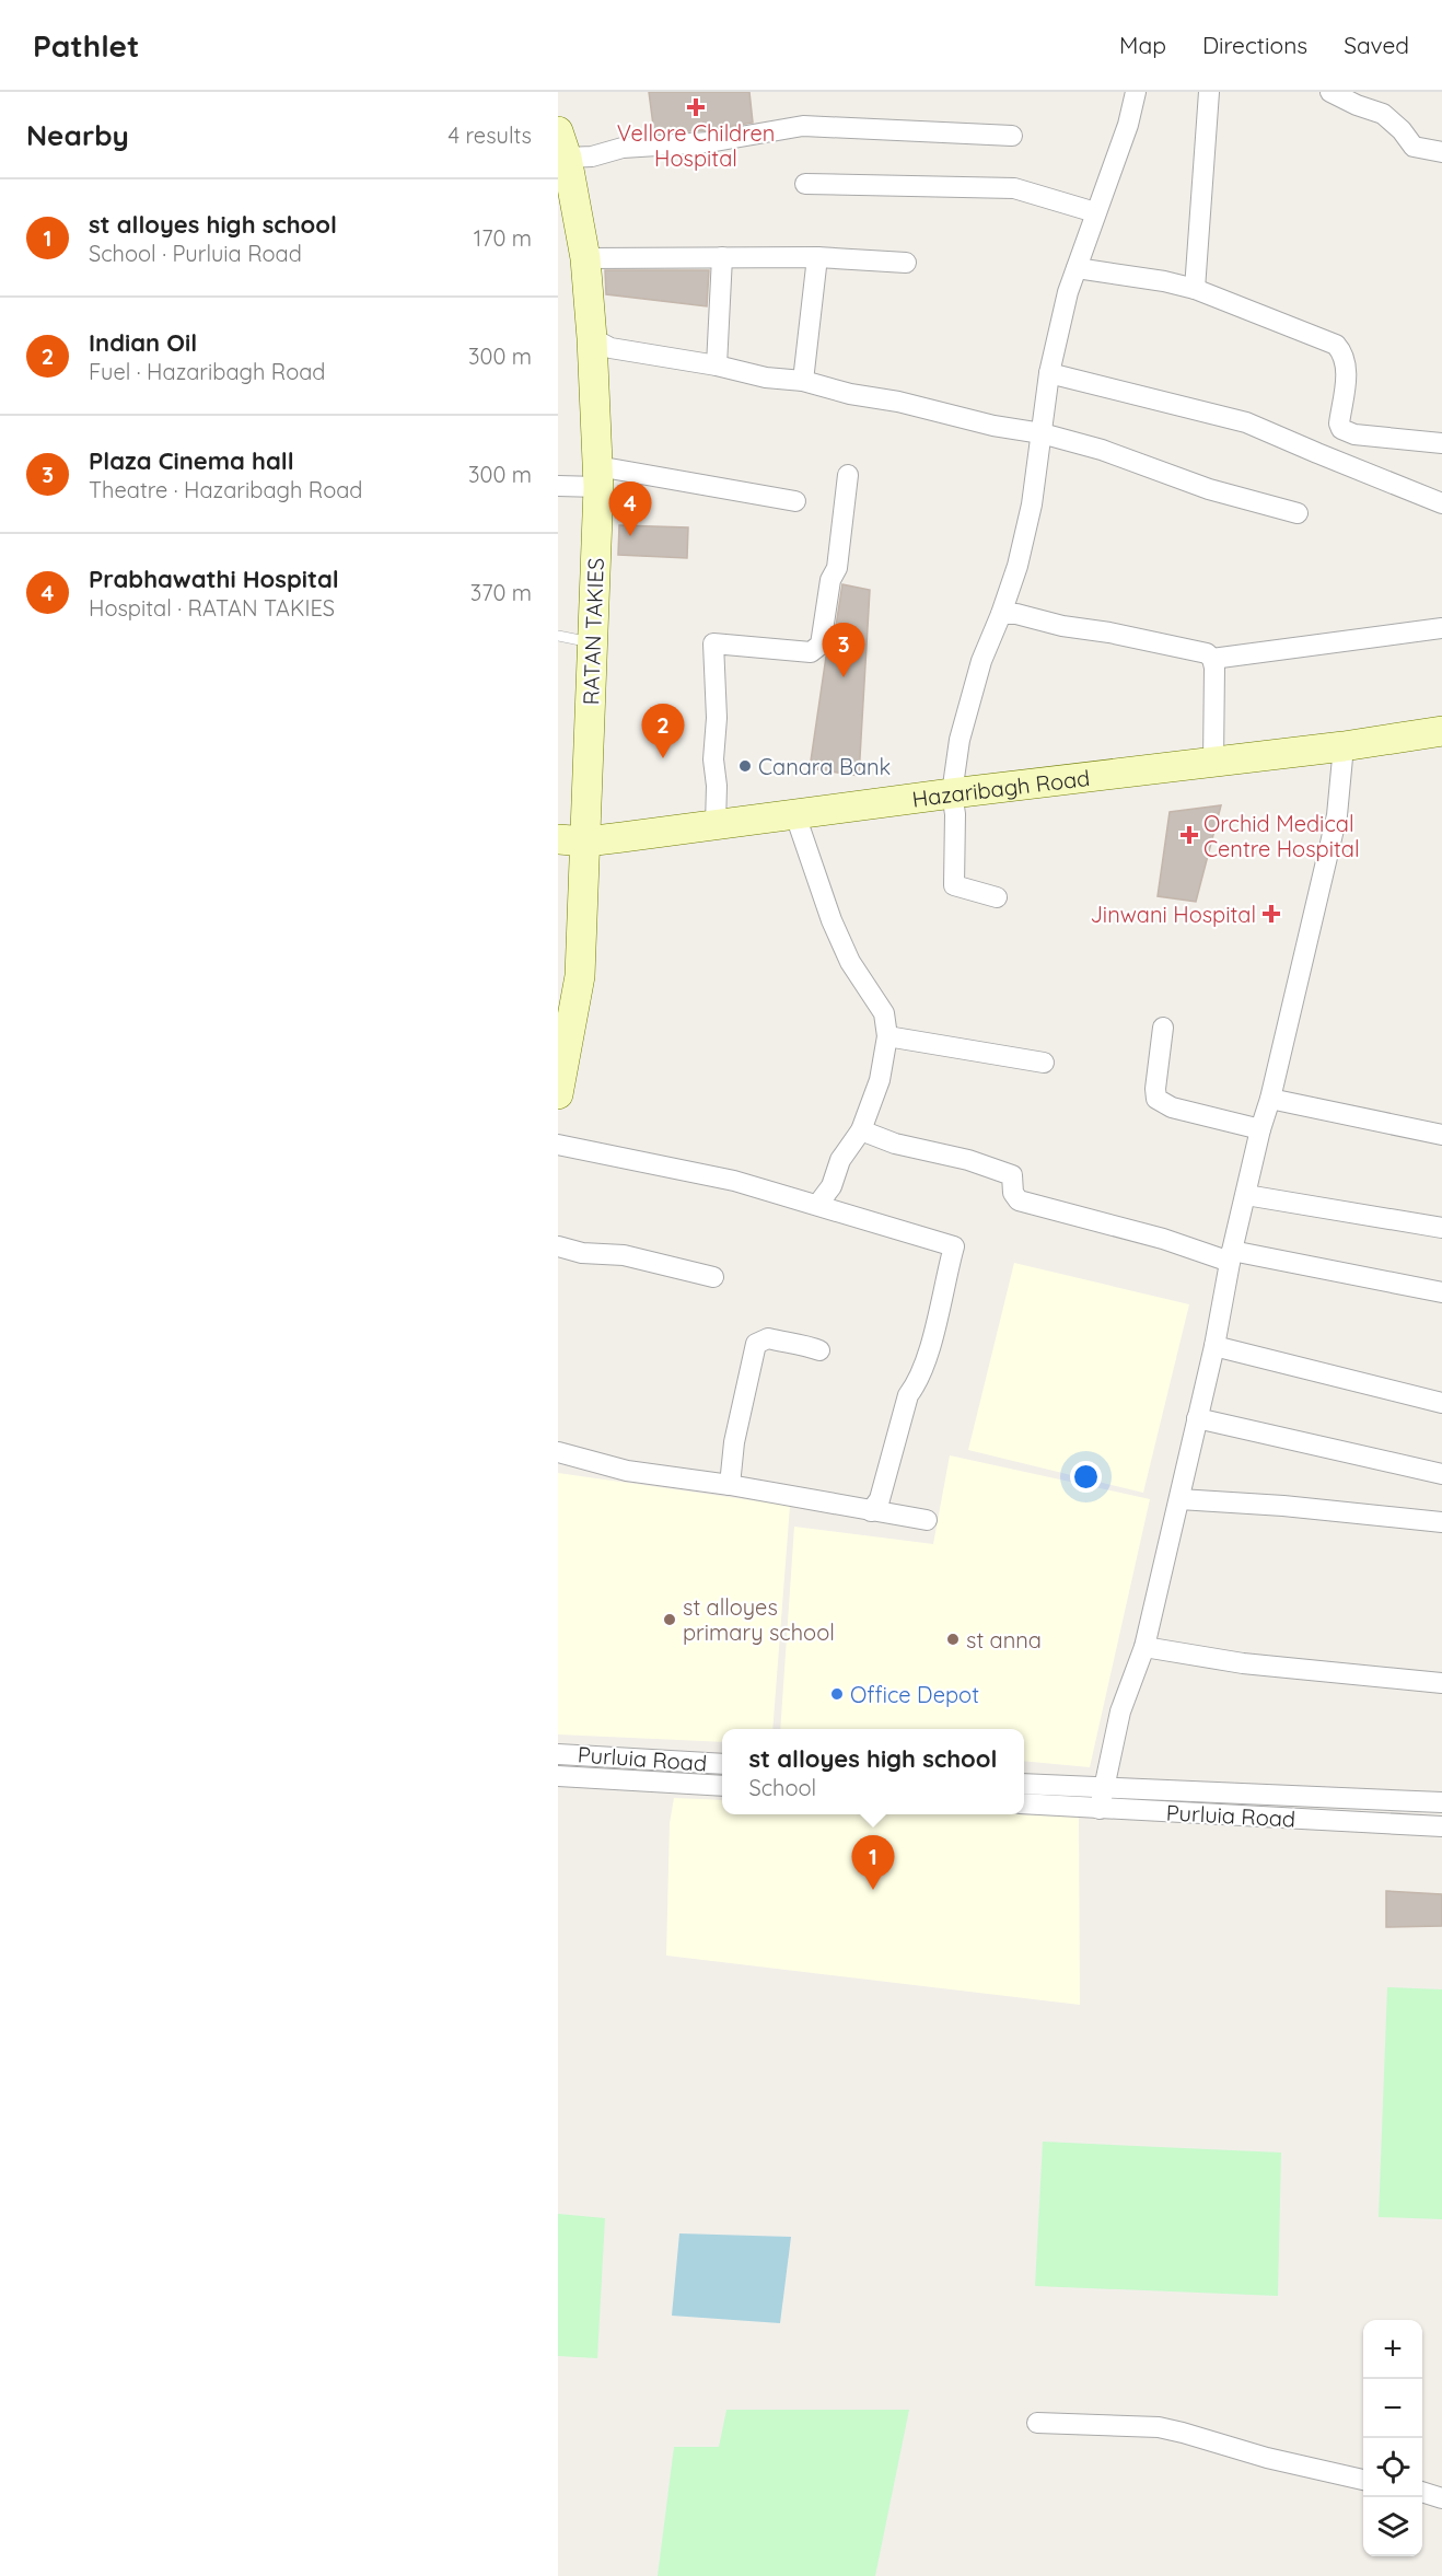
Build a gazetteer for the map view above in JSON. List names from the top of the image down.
{
  "streets": {
    "street": ["RATAN TAKIES", "Hazaribagh Road", "Purluia Road"]
  },
  "crossings": [
    ["RATAN TAKIES", "Hazaribagh Road"]
  ],
  "places": {
    "health": ["Vellore Children Hospital", "Orchid Medical Centre Hospital", "Jinwani Hospital"],
    "other": [
      "Canara Bank",
      "st alloyes primary school",
      "st anna",
      "Office Depot"
    ]
  },
  "page": {
    "header": "Pathlet",
    "nav": ["Map", "Directions", "Saved"],
    "heading": ["Nearby", "4 results"],
    "list": [
      {
        "mark": "1",
        "name": "st alloyes high school",
        "note": "School · Purluia Road",
        "value": "170 m"
      },
      {
        "mark": "2",
        "name": "Indian Oil",
        "note": "Fuel · Hazaribagh Road",
        "value": "300 m"
      },
      {
        "mark": "3",
        "name": "Plaza Cinema hall",
        "note": "Theatre · Hazaribagh Road",
        "value": "300 m"
      },
      {
        "mark": "4",
        "name": "Prabhawathi Hospital",
        "note": "Hospital · RATAN TAKIES",
        "value": "370 m"
      }
    ],
    "pins": [
      "4",
      "3",
      "2",
      "1"
    ],
    "popup": ["st alloyes high school", "School"],
    "map_buttons": ["+", "−"]
  }
}
